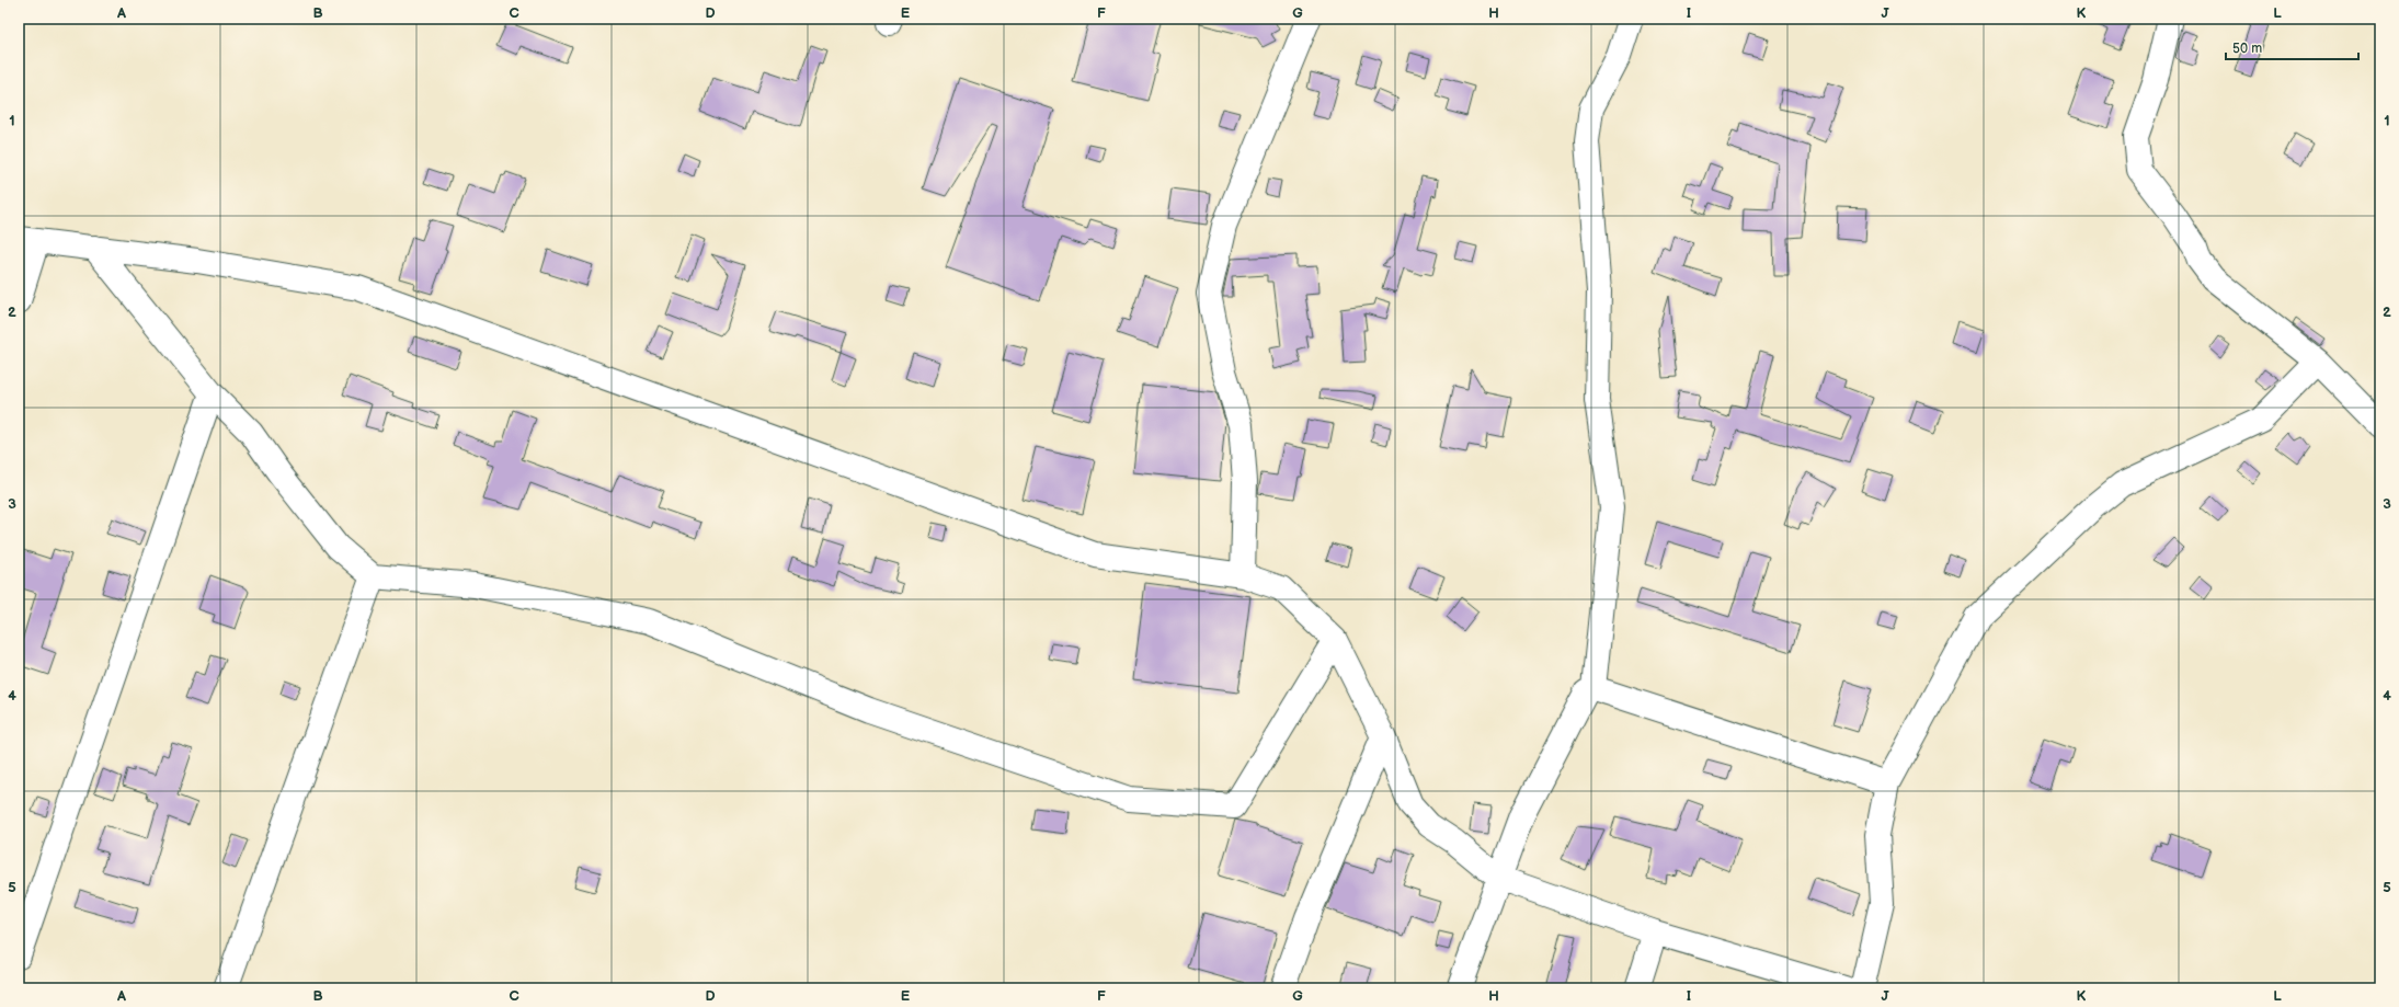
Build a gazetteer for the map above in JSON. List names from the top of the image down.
{
  "scale_bar": "50 m",
  "grid": {
    "columns": [
      "A",
      "B",
      "C",
      "D",
      "E",
      "F",
      "G",
      "H",
      "I",
      "J",
      "K",
      "L"
    ],
    "rows": [
      "1",
      "2",
      "3",
      "4",
      "5"
    ]
  }
}
